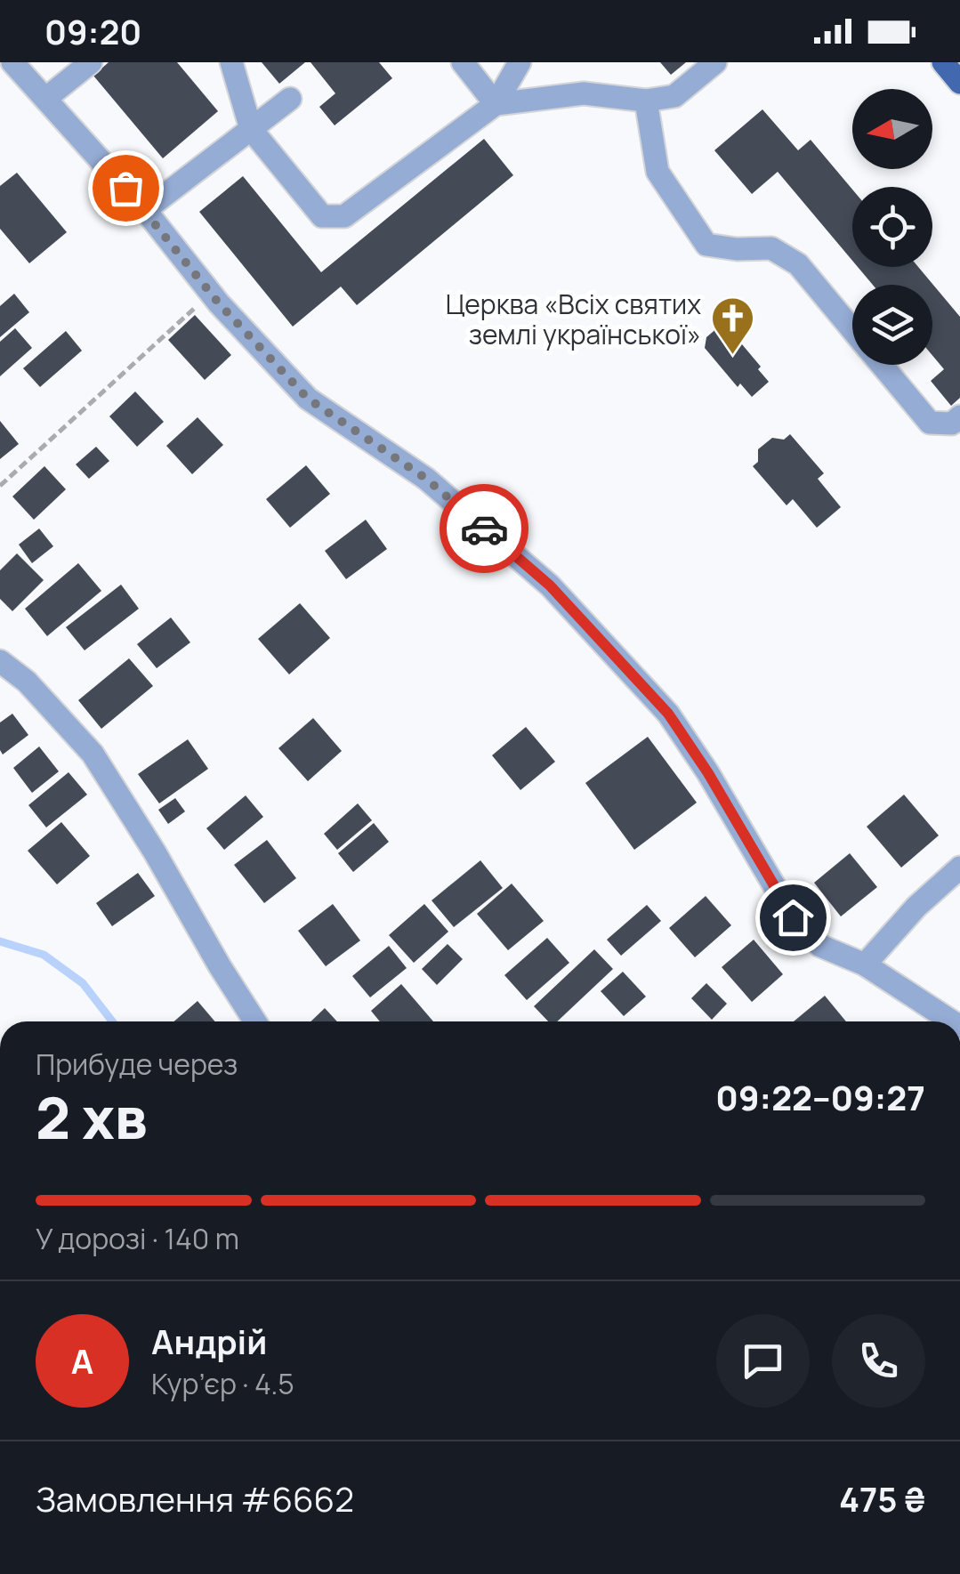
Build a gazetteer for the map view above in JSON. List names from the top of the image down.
{
  "places": {
    "church": ["Церква «Всіх святих землі української»"]
  },
  "north": "left",
  "page": {
    "status": "09:20",
    "heading": ["2 хв", "Прибуде через", "09:22–09:27"],
    "panel": [
      "Андрій",
      "Кур’єр · 4.5",
      "Замовлення #6662",
      "475 ₴"
    ],
    "bar": "У дорозі · 140 m",
    "round": "А"
  }
}
